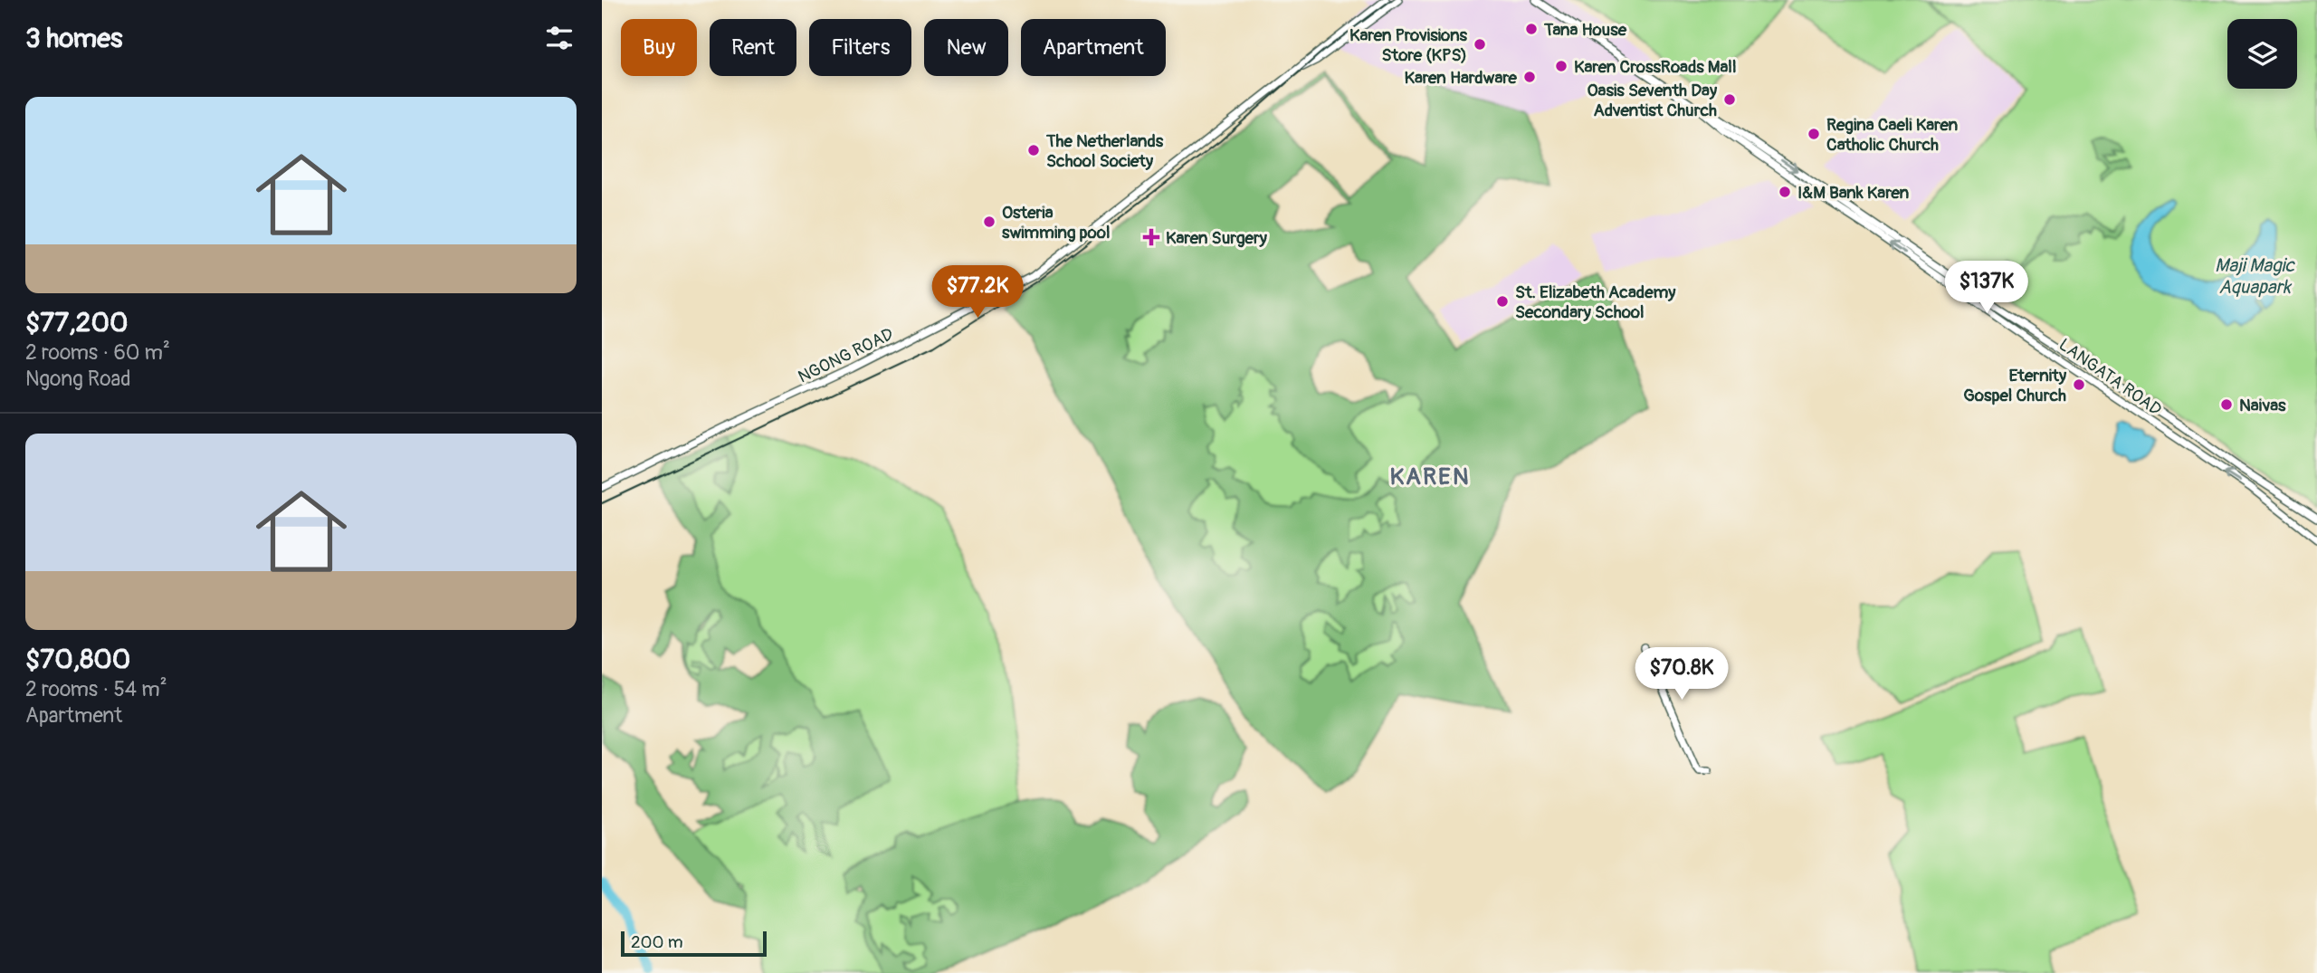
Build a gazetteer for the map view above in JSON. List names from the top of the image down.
{
  "streets": {
    "main road": ["NGONG ROAD", "LANGATA ROAD"]
  },
  "districts": ["KAREN"],
  "water": ["Maji Magic Aquapark"],
  "places": {
    "other": [
      "Tana House",
      "Karen Provisions Store (KPS)",
      "Karen CrossRoads Mall",
      "Karen Hardware",
      "Oasis Seventh Day Adventist Church",
      "Regina Caeli Karen Catholic Church",
      "The Netherlands School Society",
      "I&M Bank Karen",
      "Osteria swimming pool",
      "St. Elizabeth Academy Secondary School",
      "Eternity Gospel Church",
      "Naivas"
    ],
    "health": ["Karen Surgery"]
  },
  "scale_bar": "200 m",
  "page": {
    "heading": "3 homes",
    "chip": [
      "Buy",
      "Rent",
      "Filters",
      "New",
      "Apartment"
    ],
    "list": [
      {
        "name": "$77,200",
        "note": "2 rooms · 60 m² · Ngong Road"
      },
      {
        "name": "$70,800",
        "note": "2 rooms · 54 m² · Apartment"
      }
    ],
    "price": ["$137K", "$77.2K", "$70.8K"],
    "scale": "200 m"
  }
}
